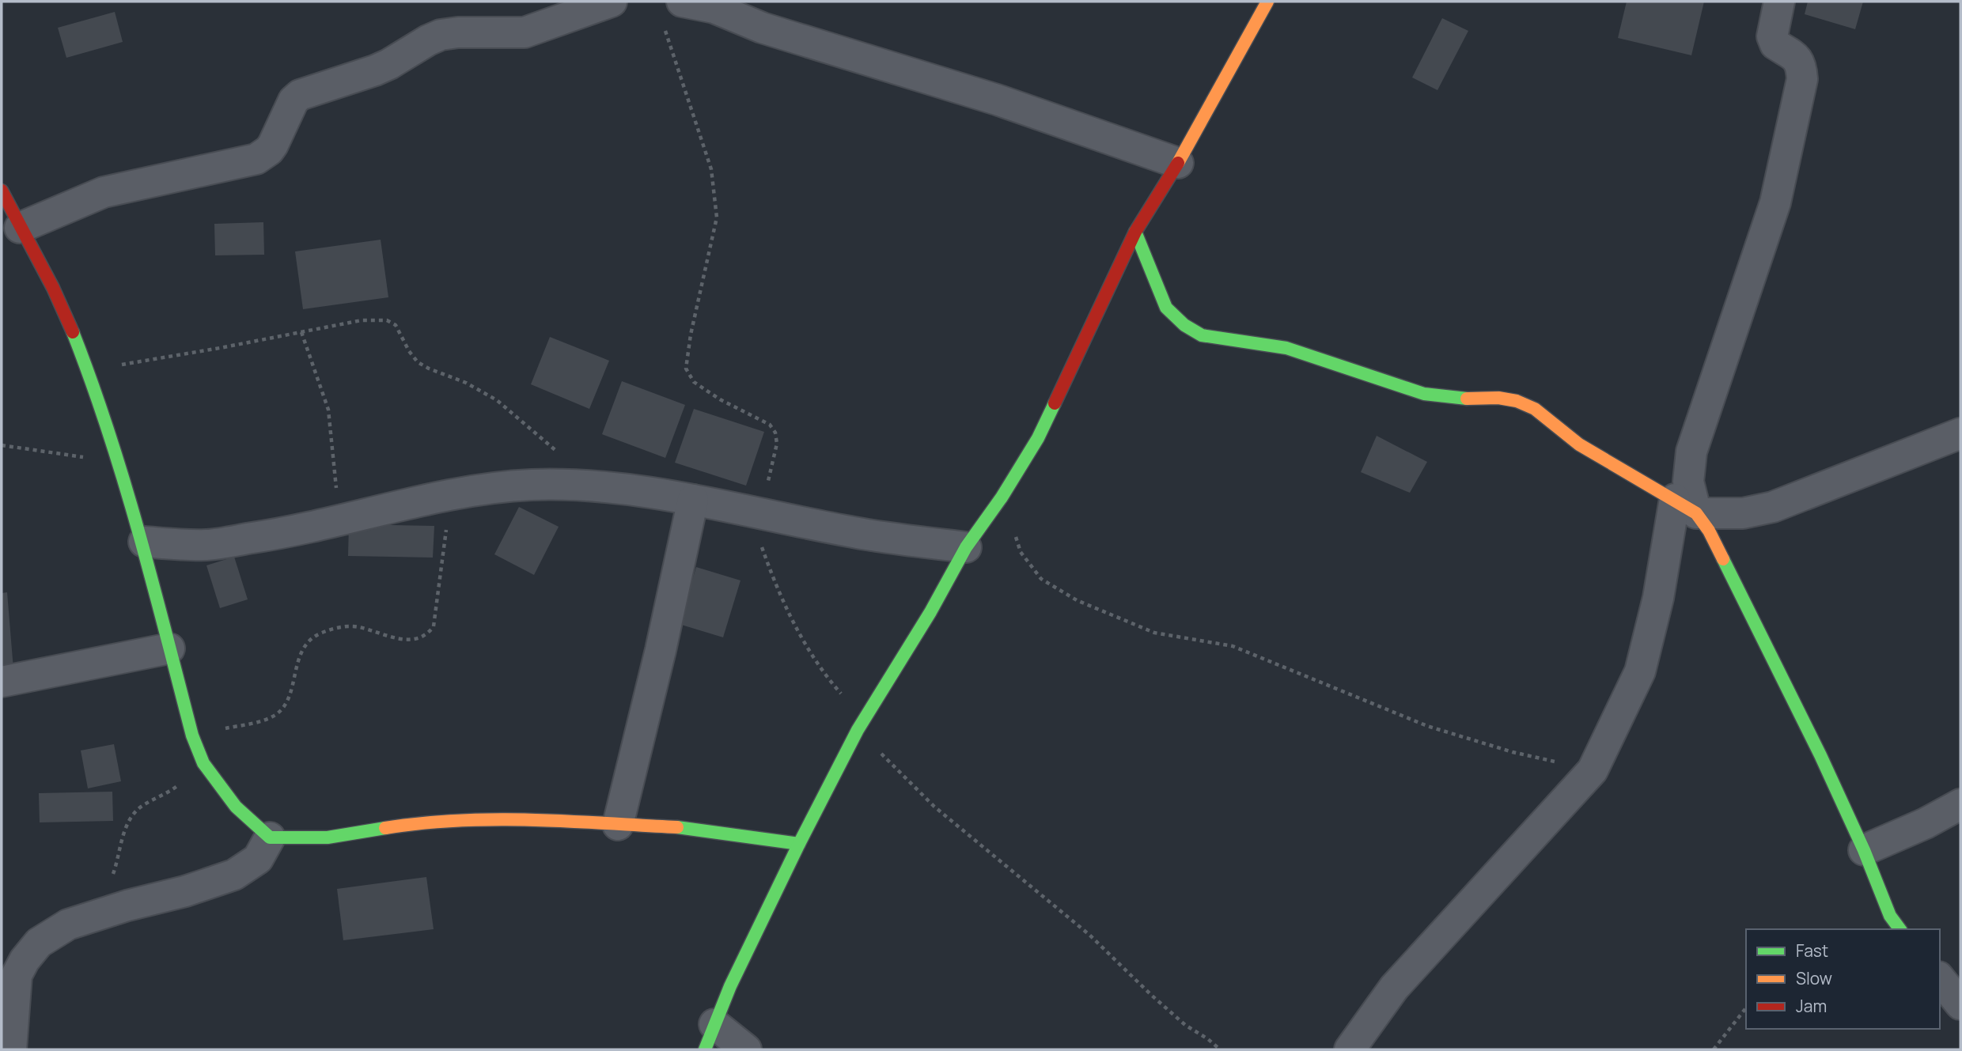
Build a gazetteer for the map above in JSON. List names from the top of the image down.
{
  "legend": ["Fast", "Slow", "Jam"]
}
